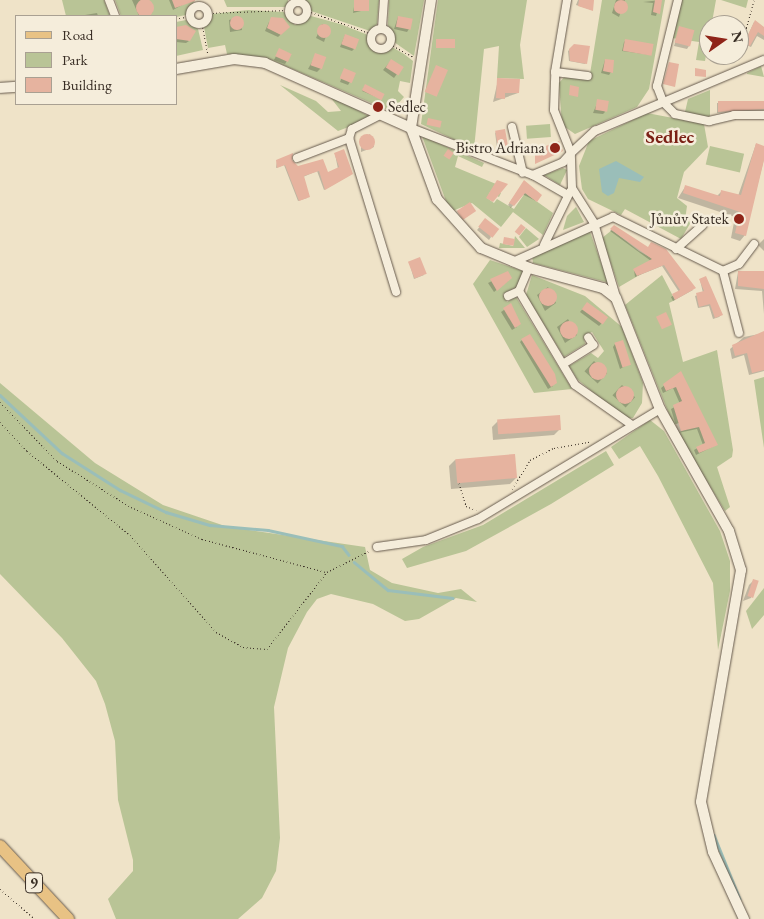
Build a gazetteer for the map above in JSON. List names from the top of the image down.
{
  "streets": {
    "main road": ["9"]
  },
  "districts": ["Sedlec"],
  "places": ["Sedlec", "Bistro Adriana", "Jůnův Statek"],
  "legend": ["Road", "Park", "Building"],
  "north": "right"
}
